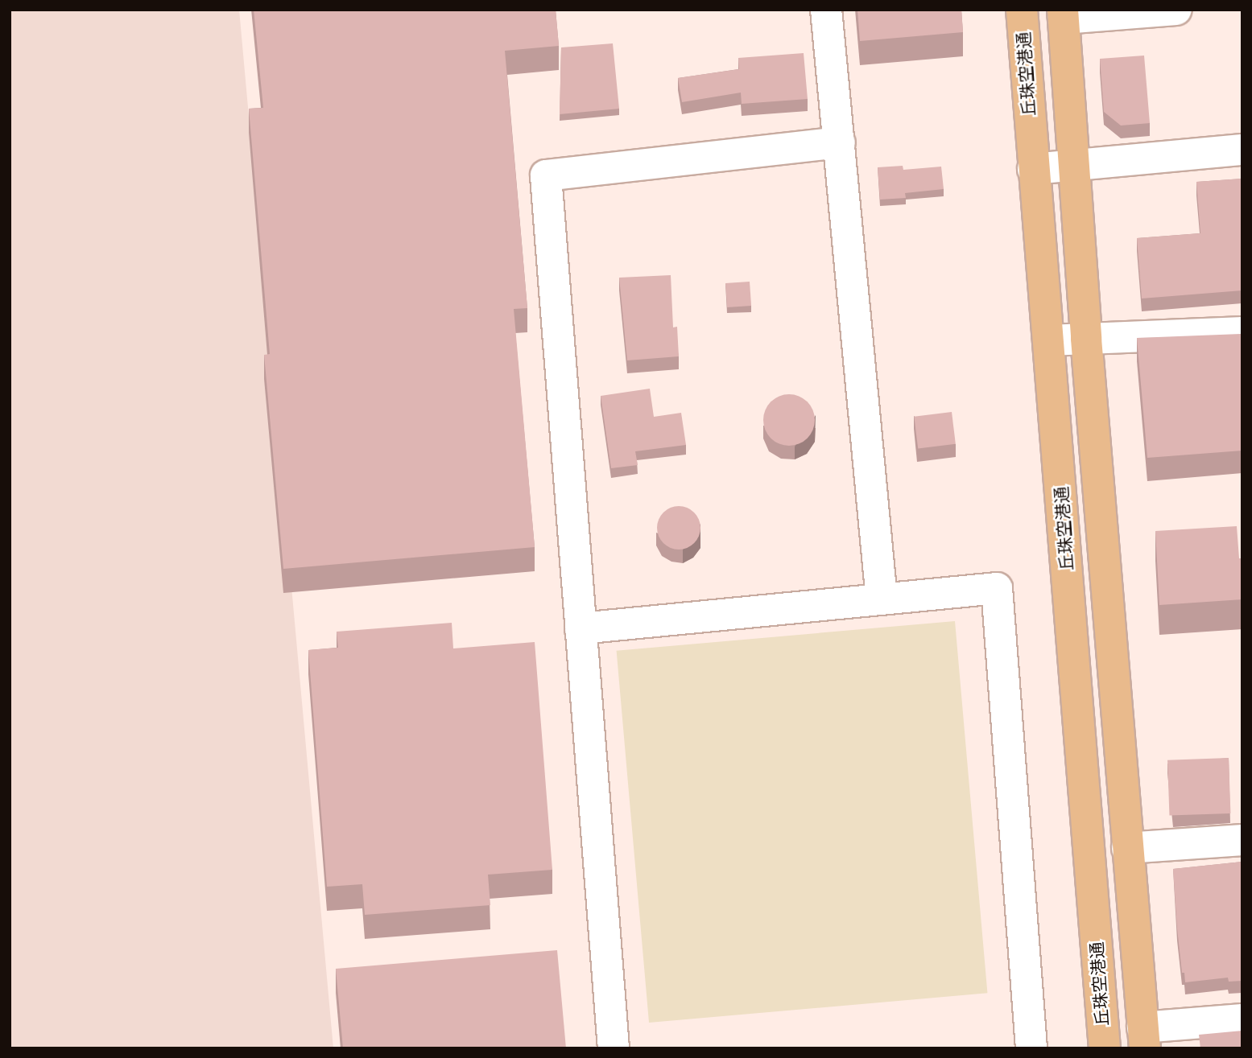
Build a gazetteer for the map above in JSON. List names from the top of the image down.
{
  "streets": {
    "main road": ["丘珠空港通"]
  }
}
